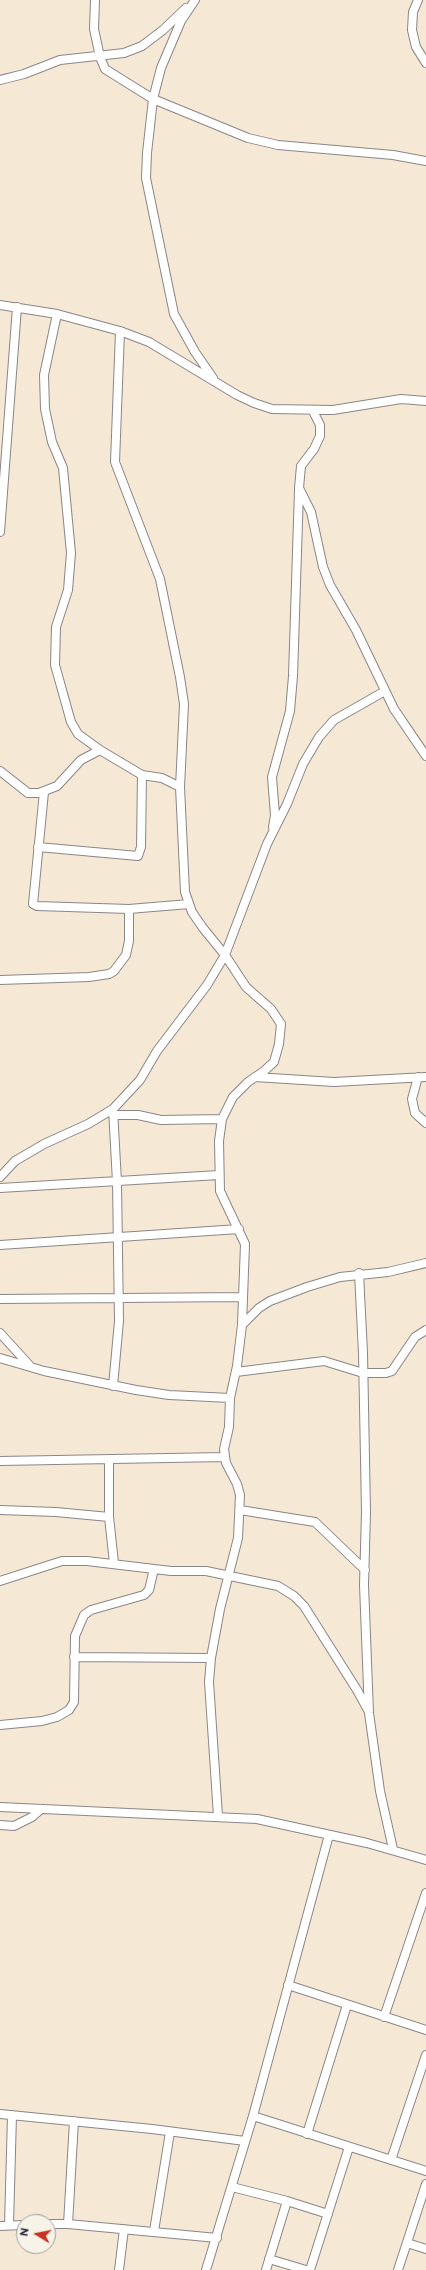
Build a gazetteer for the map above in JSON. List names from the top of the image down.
{
  "north": "left"
}
